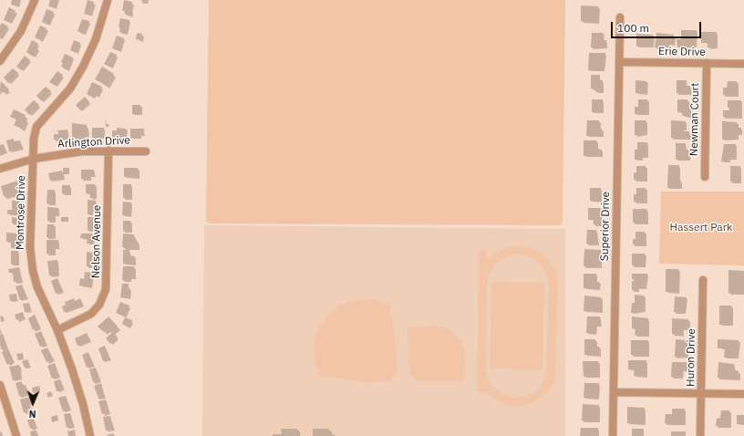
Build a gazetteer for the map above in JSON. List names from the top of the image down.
{
  "streets": {
    "street": [
      "Erie Drive",
      "Newman Court",
      "Arlington Drive",
      "Montrose Drive",
      "Superior Drive",
      "Nelson Avenue",
      "Huron Drive"
    ]
  },
  "crossings": [
    ["Erie Drive", "Newman Court"],
    ["Erie Drive", "Superior Drive"],
    ["Arlington Drive", "Montrose Drive"],
    ["Arlington Drive", "Nelson Avenue"],
    ["Montrose Drive", "Nelson Avenue"]
  ],
  "parks": ["Hassert Park"],
  "scale_bar": "100 m",
  "north": "bottom"
}
